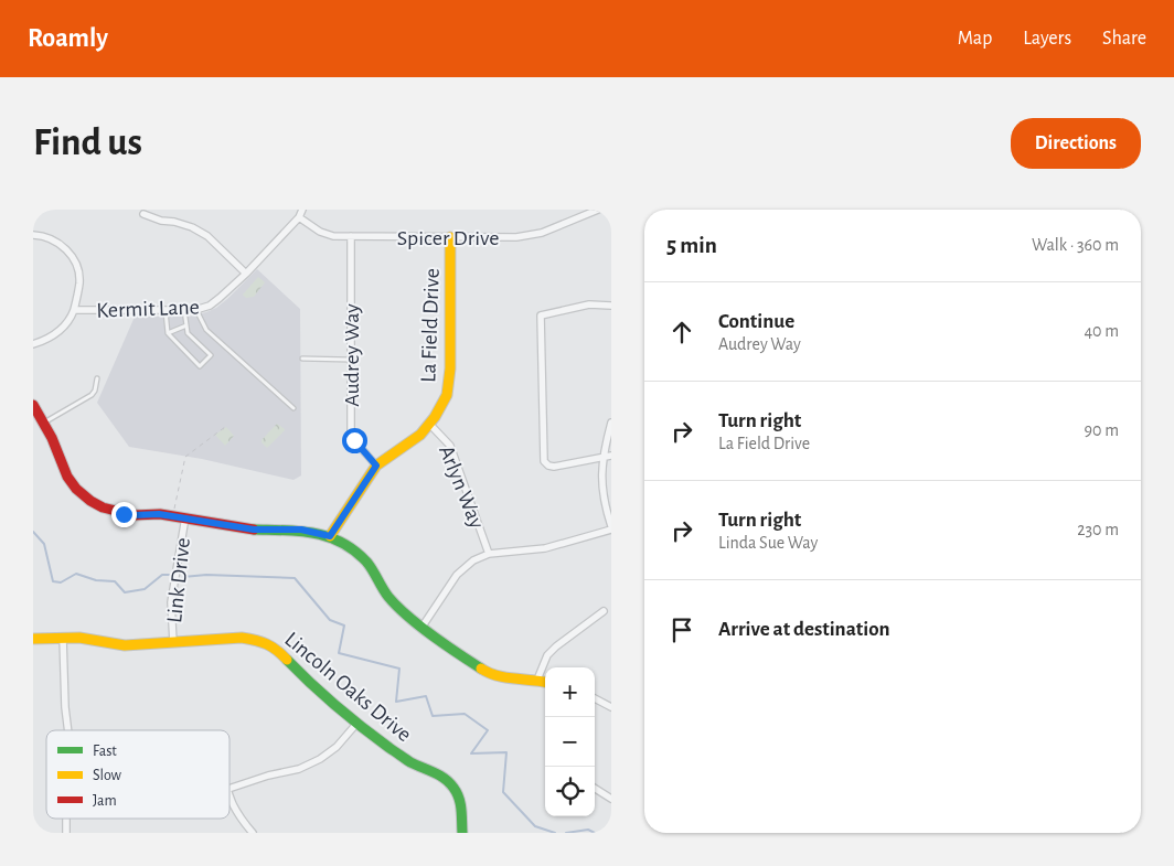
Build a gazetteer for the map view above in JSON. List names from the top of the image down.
{
  "streets": {
    "street": [
      "Spicer Drive",
      "Kermit Lane",
      "La Field Drive",
      "Audrey Way",
      "Arlyn Way",
      "Link Drive",
      "Lincoln Oaks Drive"
    ]
  },
  "crossings": [
    ["Spicer Drive", "Kermit Lane"],
    ["Spicer Drive", "La Field Drive"],
    ["Spicer Drive", "Audrey Way"],
    ["La Field Drive", "Audrey Way"],
    ["La Field Drive", "Arlyn Way"],
    ["Link Drive", "Lincoln Oaks Drive"]
  ],
  "legend": ["Fast", "Slow", "Jam"],
  "page": {
    "header": "Roamly",
    "nav": ["Map", "Layers", "Share"],
    "buttons": "Directions",
    "title": "Find us",
    "heading": ["5 min", "Walk · 360 m"],
    "list": [
      ["Continue", "Audrey Way", "40 m"],
      ["Turn right", "La Field Drive", "90 m"],
      ["Turn right", "Linda Sue Way", "230 m"],
      "Arrive at destination"
    ],
    "map_buttons": ["+", "−"]
  }
}
